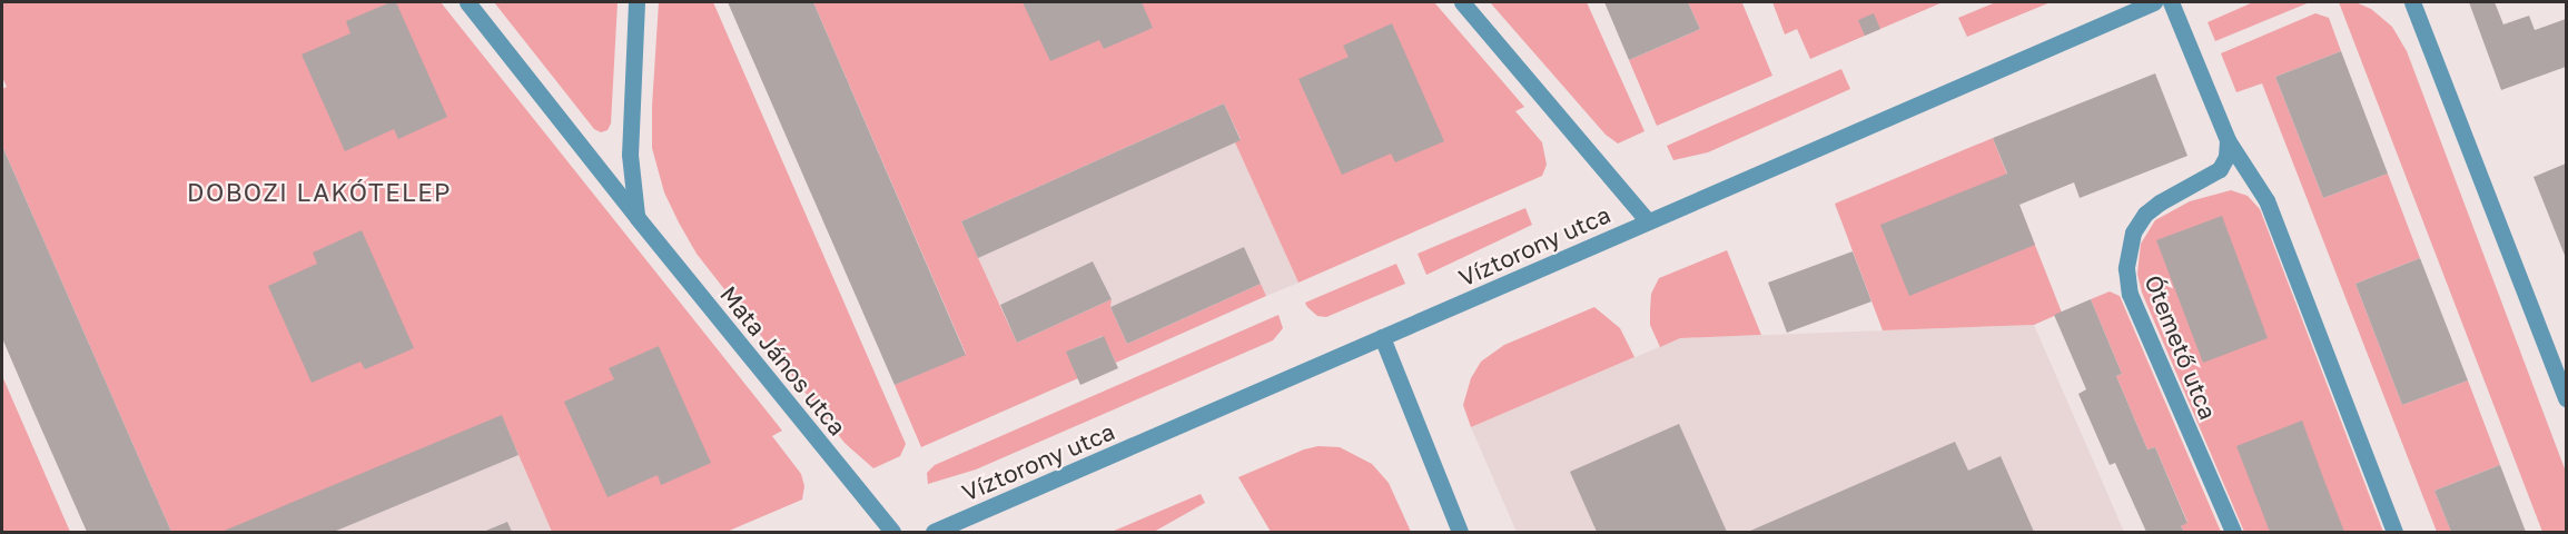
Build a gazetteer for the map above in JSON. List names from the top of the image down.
{
  "streets": {
    "street": ["Víztorony utca", "Ótemető utca", "Mata János utca"]
  },
  "districts": ["DOBOZI LAKÓTELEP"]
}
